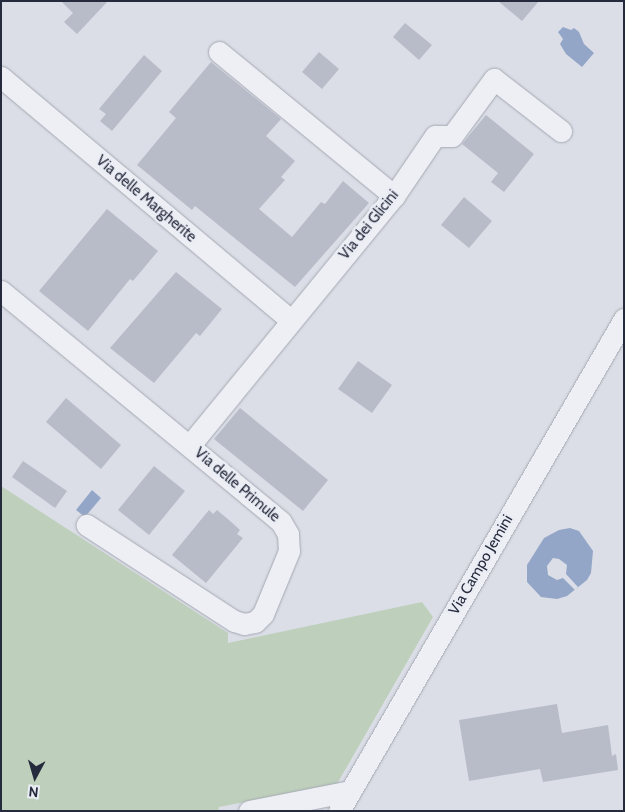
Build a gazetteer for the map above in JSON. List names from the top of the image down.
{
  "streets": {
    "street": [
      "Via delle Margherite",
      "Via dei Glicini",
      "Via delle Primule",
      "Via Campo Jemini"
    ]
  },
  "crossings": [
    ["Via delle Margherite", "Via dei Glicini"],
    ["Via dei Glicini", "Via delle Primule"]
  ],
  "north": "bottom"
}
